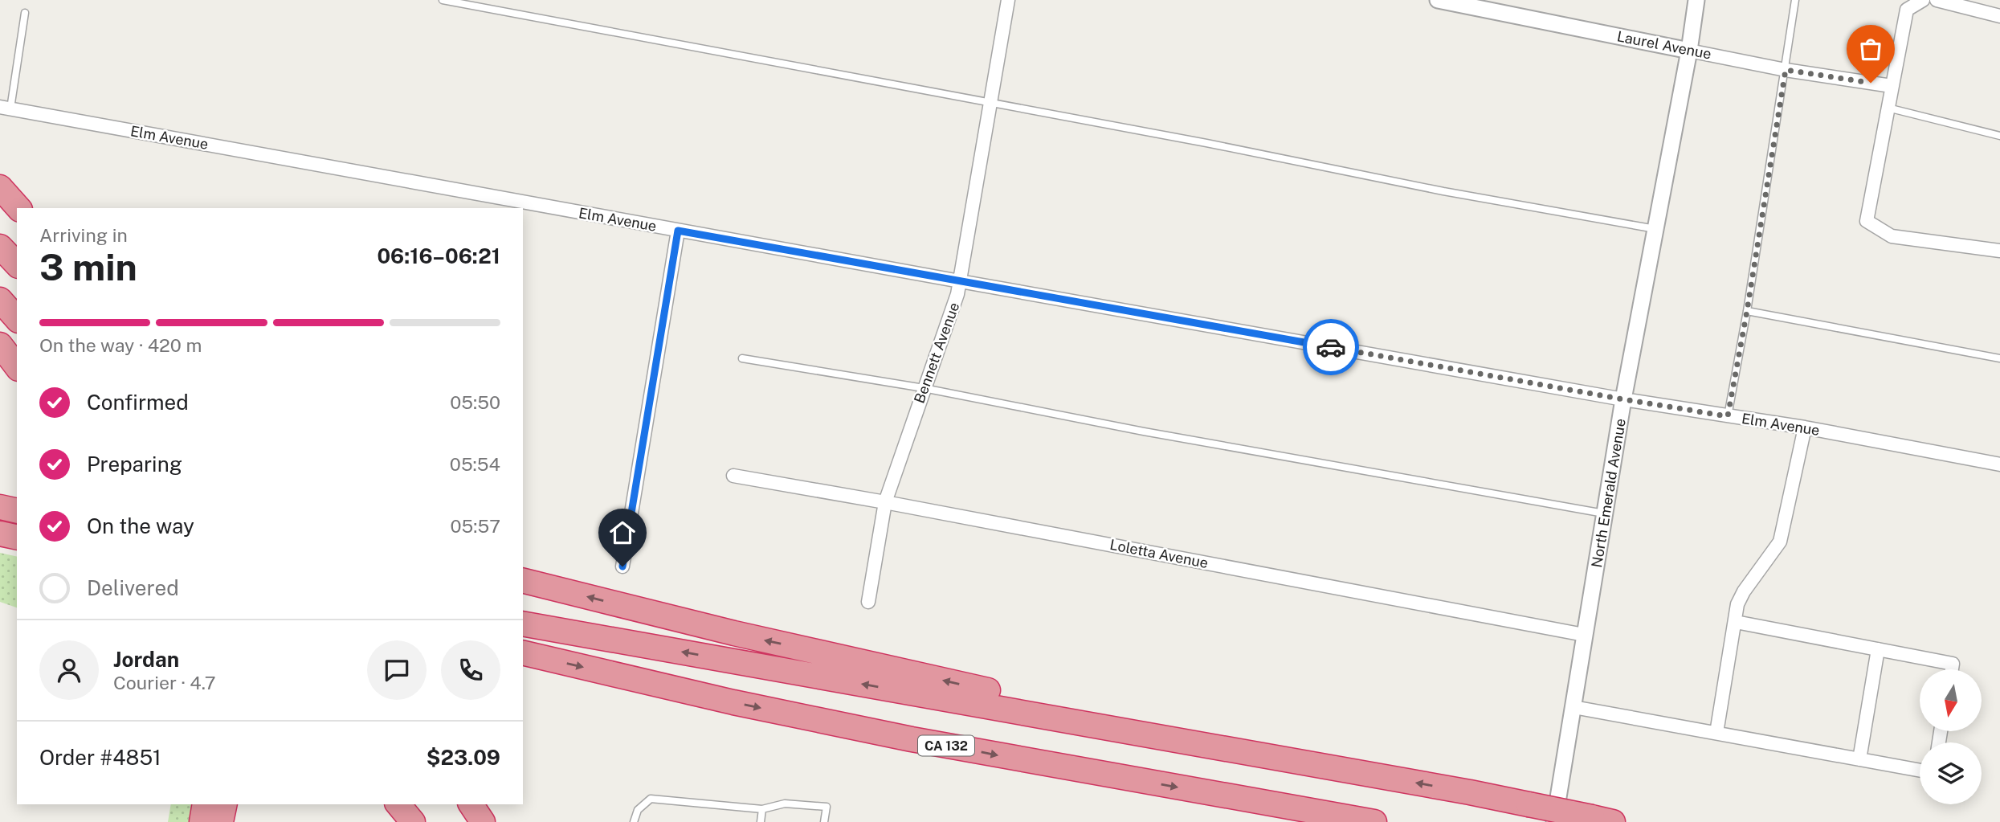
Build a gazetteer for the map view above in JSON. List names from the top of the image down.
{
  "streets": {
    "highway": ["CA 132"],
    "street": [
      "Laurel Avenue",
      "Elm Avenue",
      "Bennett Avenue",
      "North Emerald Avenue",
      "Loletta Avenue"
    ]
  },
  "crossings": [
    ["Laurel Avenue", "North Emerald Avenue"],
    ["Elm Avenue", "Bennett Avenue"],
    ["Elm Avenue", "North Emerald Avenue"],
    ["Bennett Avenue", "Loletta Avenue"],
    ["North Emerald Avenue", "Loletta Avenue"]
  ],
  "north": "bottom",
  "page": {
    "heading": ["3 min", "Arriving in", "06:16–06:21"],
    "panel": [
      "Jordan",
      "Courier · 4.7",
      "Order #4851",
      "$23.09"
    ],
    "bar": "On the way · 420 m",
    "list": [
      ["Confirmed", "05:50"],
      ["Preparing", "05:54"],
      ["On the way", "05:57"],
      "Delivered"
    ]
  }
}
